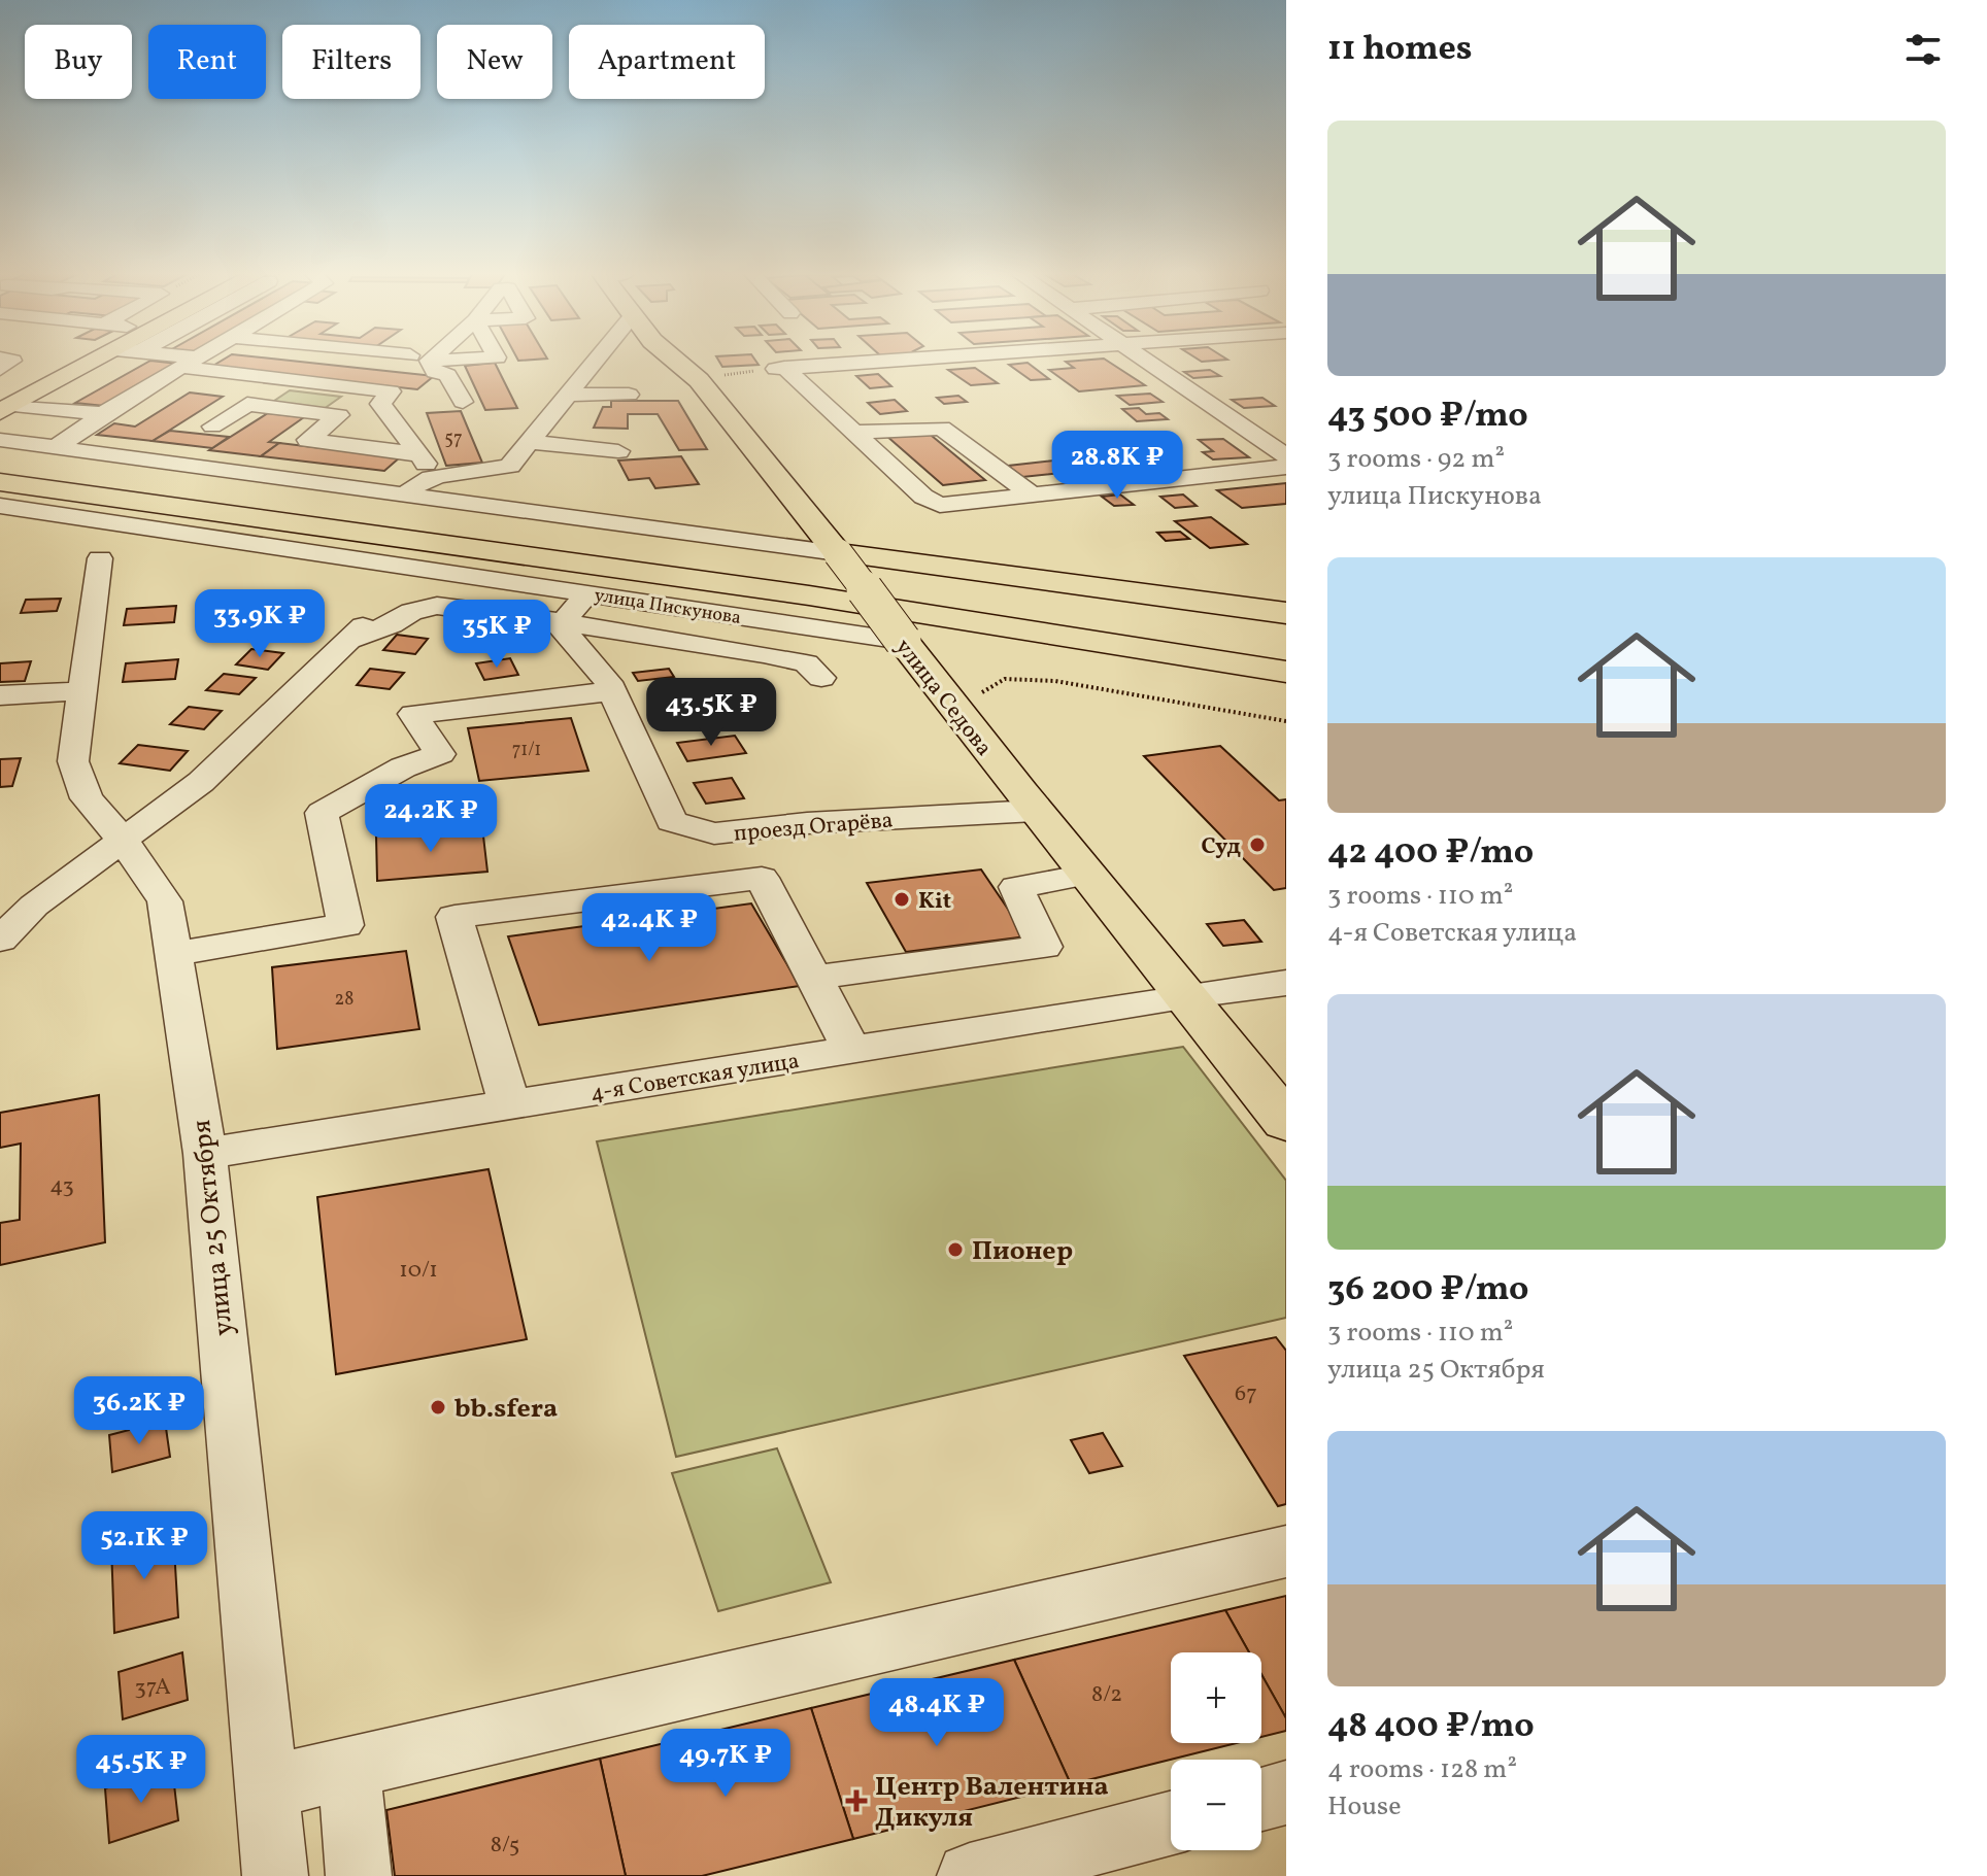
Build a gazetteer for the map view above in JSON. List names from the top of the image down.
{
  "streets": {
    "main road": ["улица Пискунова", "улица Седова"],
    "street": ["проезд Огарёва", "4-я Советская улица", "улица 25 Октября"]
  },
  "crossings": [
    ["улица Пискунова", "улица Седова"],
    ["улица Седова", "проезд Огарёва"],
    ["улица Седова", "4-я Советская улица"],
    ["4-я Советская улица", "улица 25 Октября"]
  ],
  "places": {
    "other": [
      "Суд",
      "Kit",
      "Пионер",
      "bb.sfera"
    ],
    "health": ["Центр Валентина Дикуля"]
  },
  "house_numbers": [
    "57",
    "71/1",
    "28",
    "43",
    "10/1",
    "67",
    "37А",
    "8/2",
    "8/5"
  ],
  "page": {
    "heading": "11 homes",
    "chip": [
      "Buy",
      "Rent",
      "Filters",
      "New",
      "Apartment"
    ],
    "list": [
      {
        "name": "43 500 ₽/mo",
        "note": "3 rooms · 92 m² · улица Пискунова"
      },
      {
        "name": "42 400 ₽/mo",
        "note": "3 rooms · 110 m² · 4-я Советская улица"
      },
      {
        "name": "36 200 ₽/mo",
        "note": "3 rooms · 110 m² · улица 25 Октября"
      },
      {
        "name": "48 400 ₽/mo",
        "note": "4 rooms · 128 m² · House"
      }
    ],
    "price": [
      "28.8K ₽",
      "33.9K ₽",
      "35K ₽",
      "43.5K ₽",
      "24.2K ₽",
      "42.4K ₽",
      "36.2K ₽",
      "52.1K ₽",
      "48.4K ₽",
      "49.7K ₽",
      "45.5K ₽"
    ],
    "map_buttons": ["+", "−"]
  }
}
